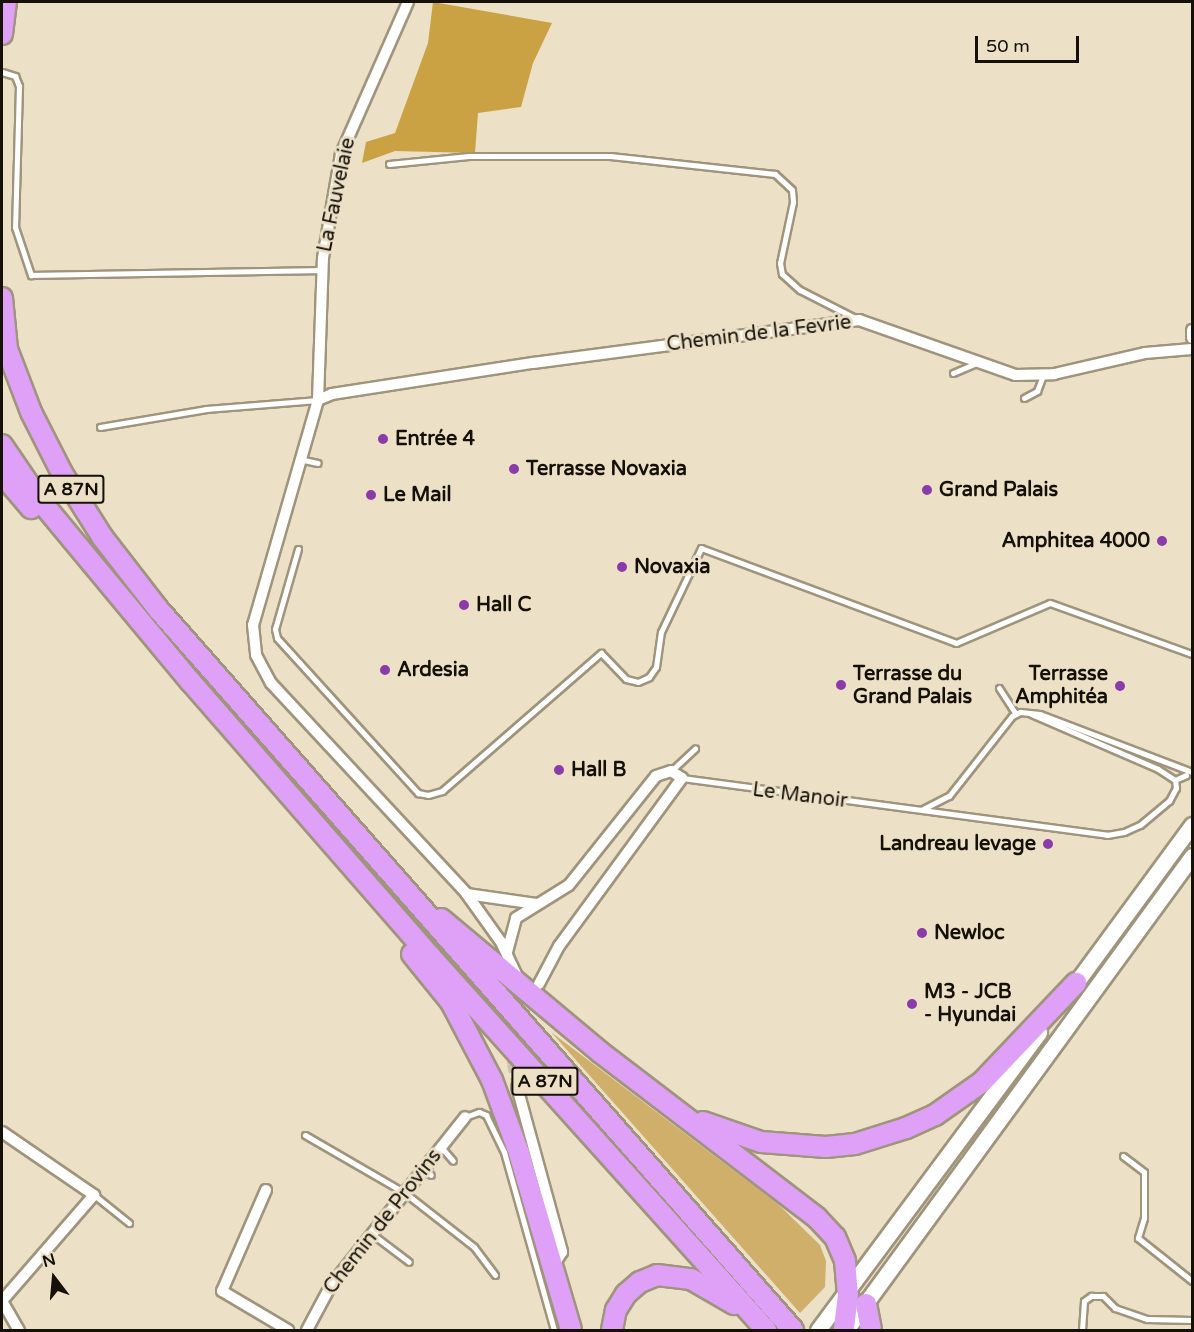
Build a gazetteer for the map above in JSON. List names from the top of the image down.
{
  "streets": {
    "highway": ["A 87N"],
    "street": ["La Fauvelaie", "Chemin de la Fevrie", "Chemin de Provins"],
    "lane": ["Le Manoir"]
  },
  "crossings": [
    ["La Fauvelaie", "Chemin de la Fevrie"]
  ],
  "places": [
    "Entrée 4",
    "Terrasse Novaxia",
    "Grand Palais",
    "Le Mail",
    "Amphitea 4000",
    "Novaxia",
    "Hall C",
    "Ardesia",
    "Terrasse du Grand Palais",
    "Terrasse Amphitéa",
    "Hall B",
    "Landreau levage",
    "Newloc",
    "M3 - JCB - Hyundai"
  ],
  "scale_bar": "50 m",
  "north": "top"
}
